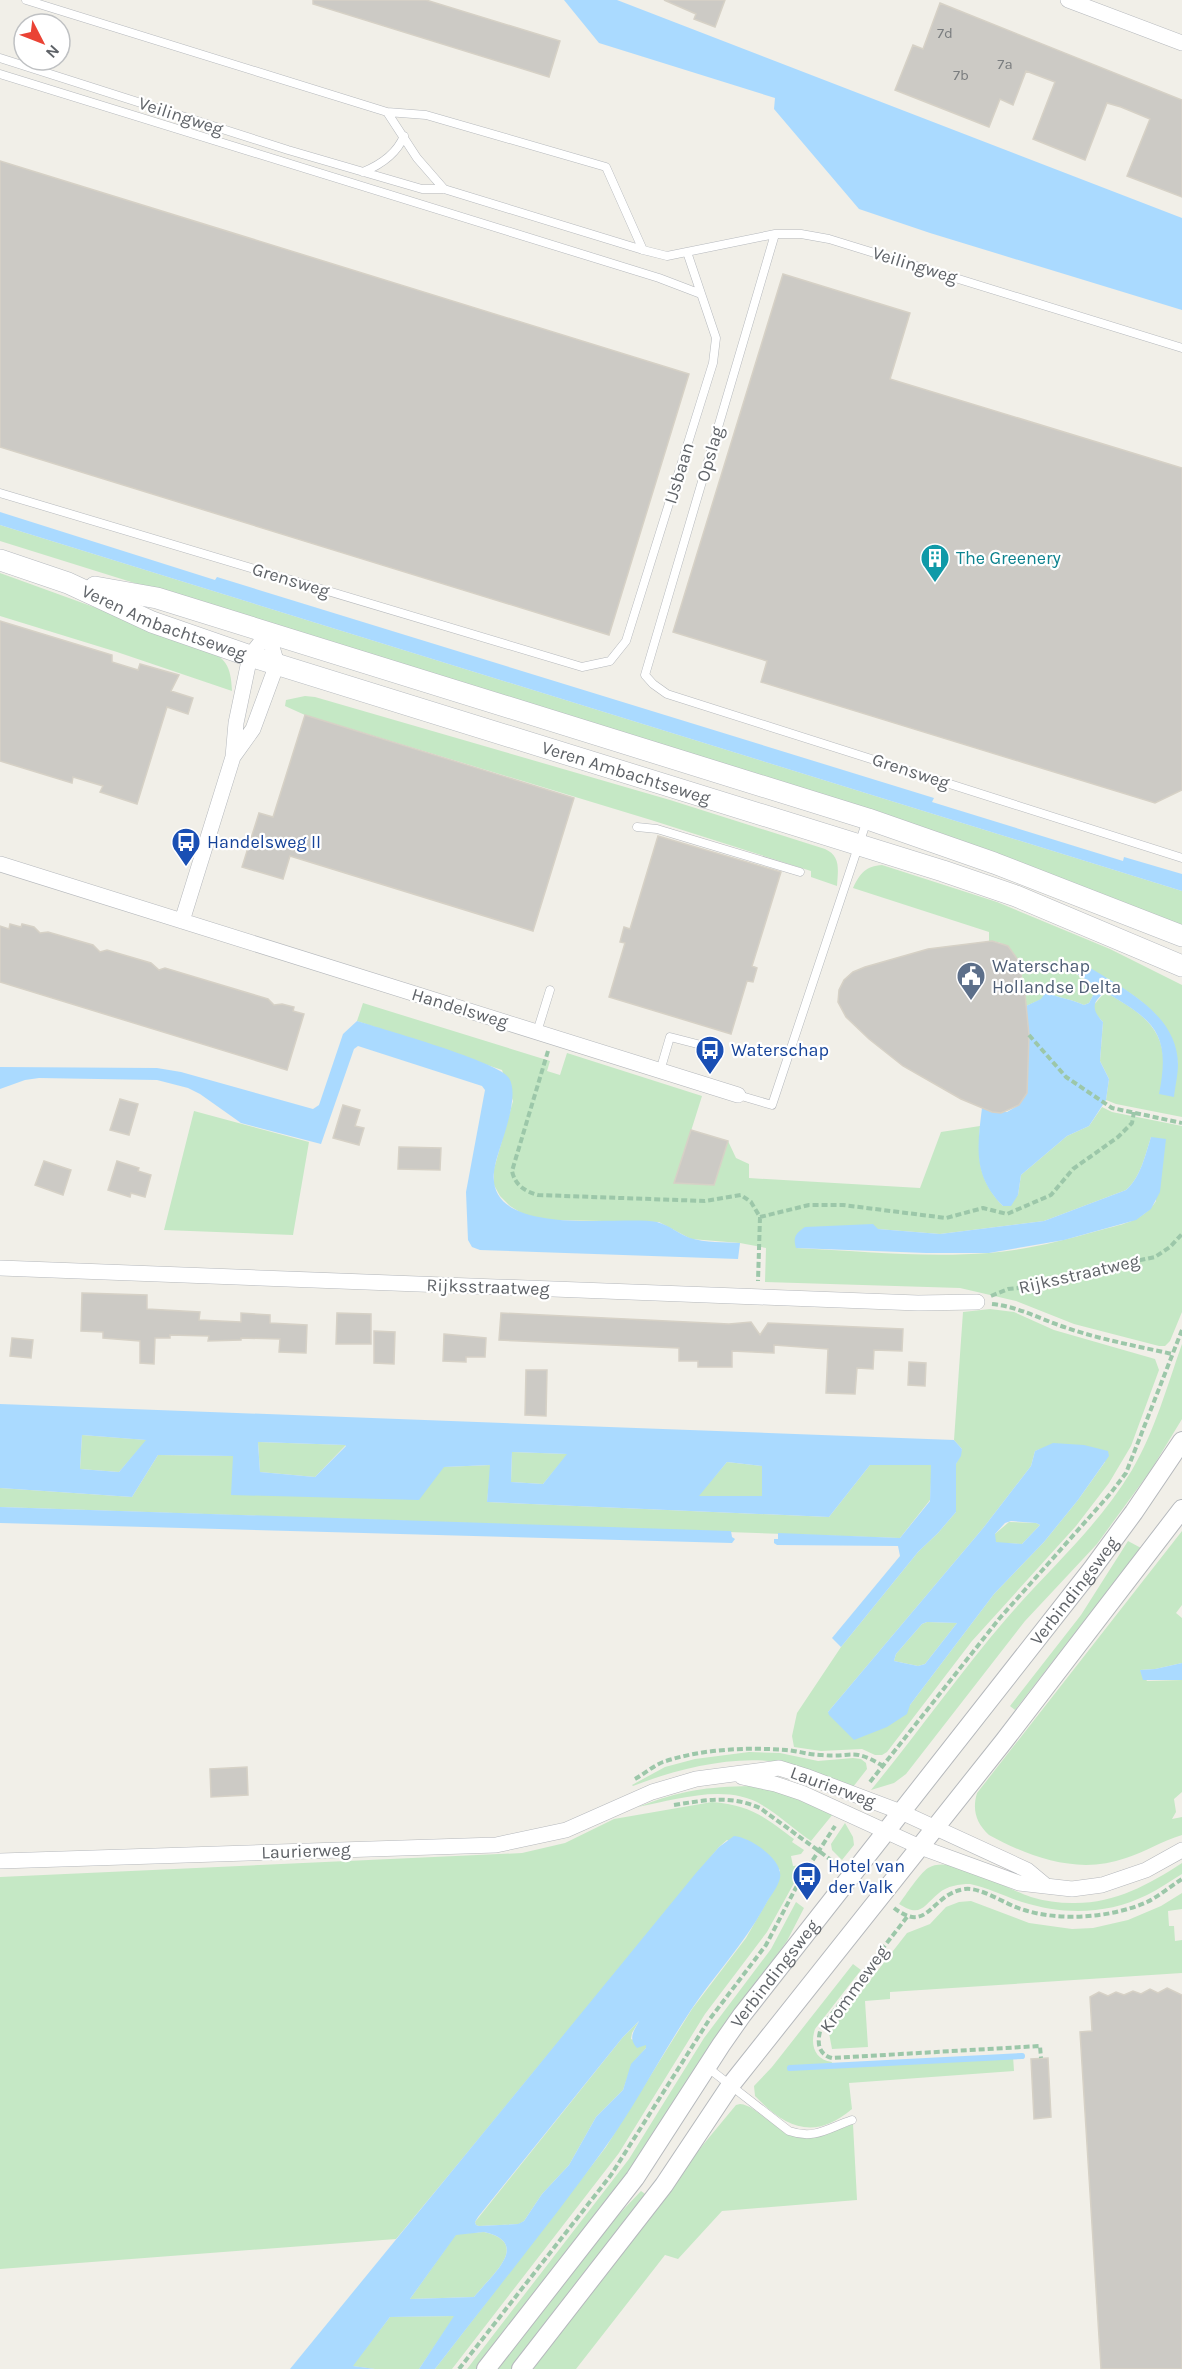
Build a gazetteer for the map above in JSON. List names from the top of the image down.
{
  "streets": {
    "main road": ["Veren Ambachtseweg"],
    "street": [
      "Handelsweg",
      "Rijksstraatweg",
      "Verbindingsweg",
      "Laurierweg"
    ],
    "lane": [
      "Veilingweg",
      "Opslag",
      "IJsbaan",
      "Grensweg"
    ],
    "path": ["Krommeweg"]
  },
  "crossings": [
    ["Veilingweg", "Opslag"],
    ["Veilingweg", "IJsbaan"],
    ["Opslag", "Grensweg"],
    ["IJsbaan", "Grensweg"],
    ["Rijksstraatweg", "Verbindingsweg"],
    ["Verbindingsweg", "Laurierweg"]
  ],
  "places": {
    "building": ["The Greenery"],
    "bus stop": ["Handelsweg II", "Waterschap", "Hotel van der Valk"],
    "public building": ["Waterschap Hollandse Delta"]
  },
  "house_numbers": ["7d", "7a", "7b"],
  "north": "bottom right"
}
